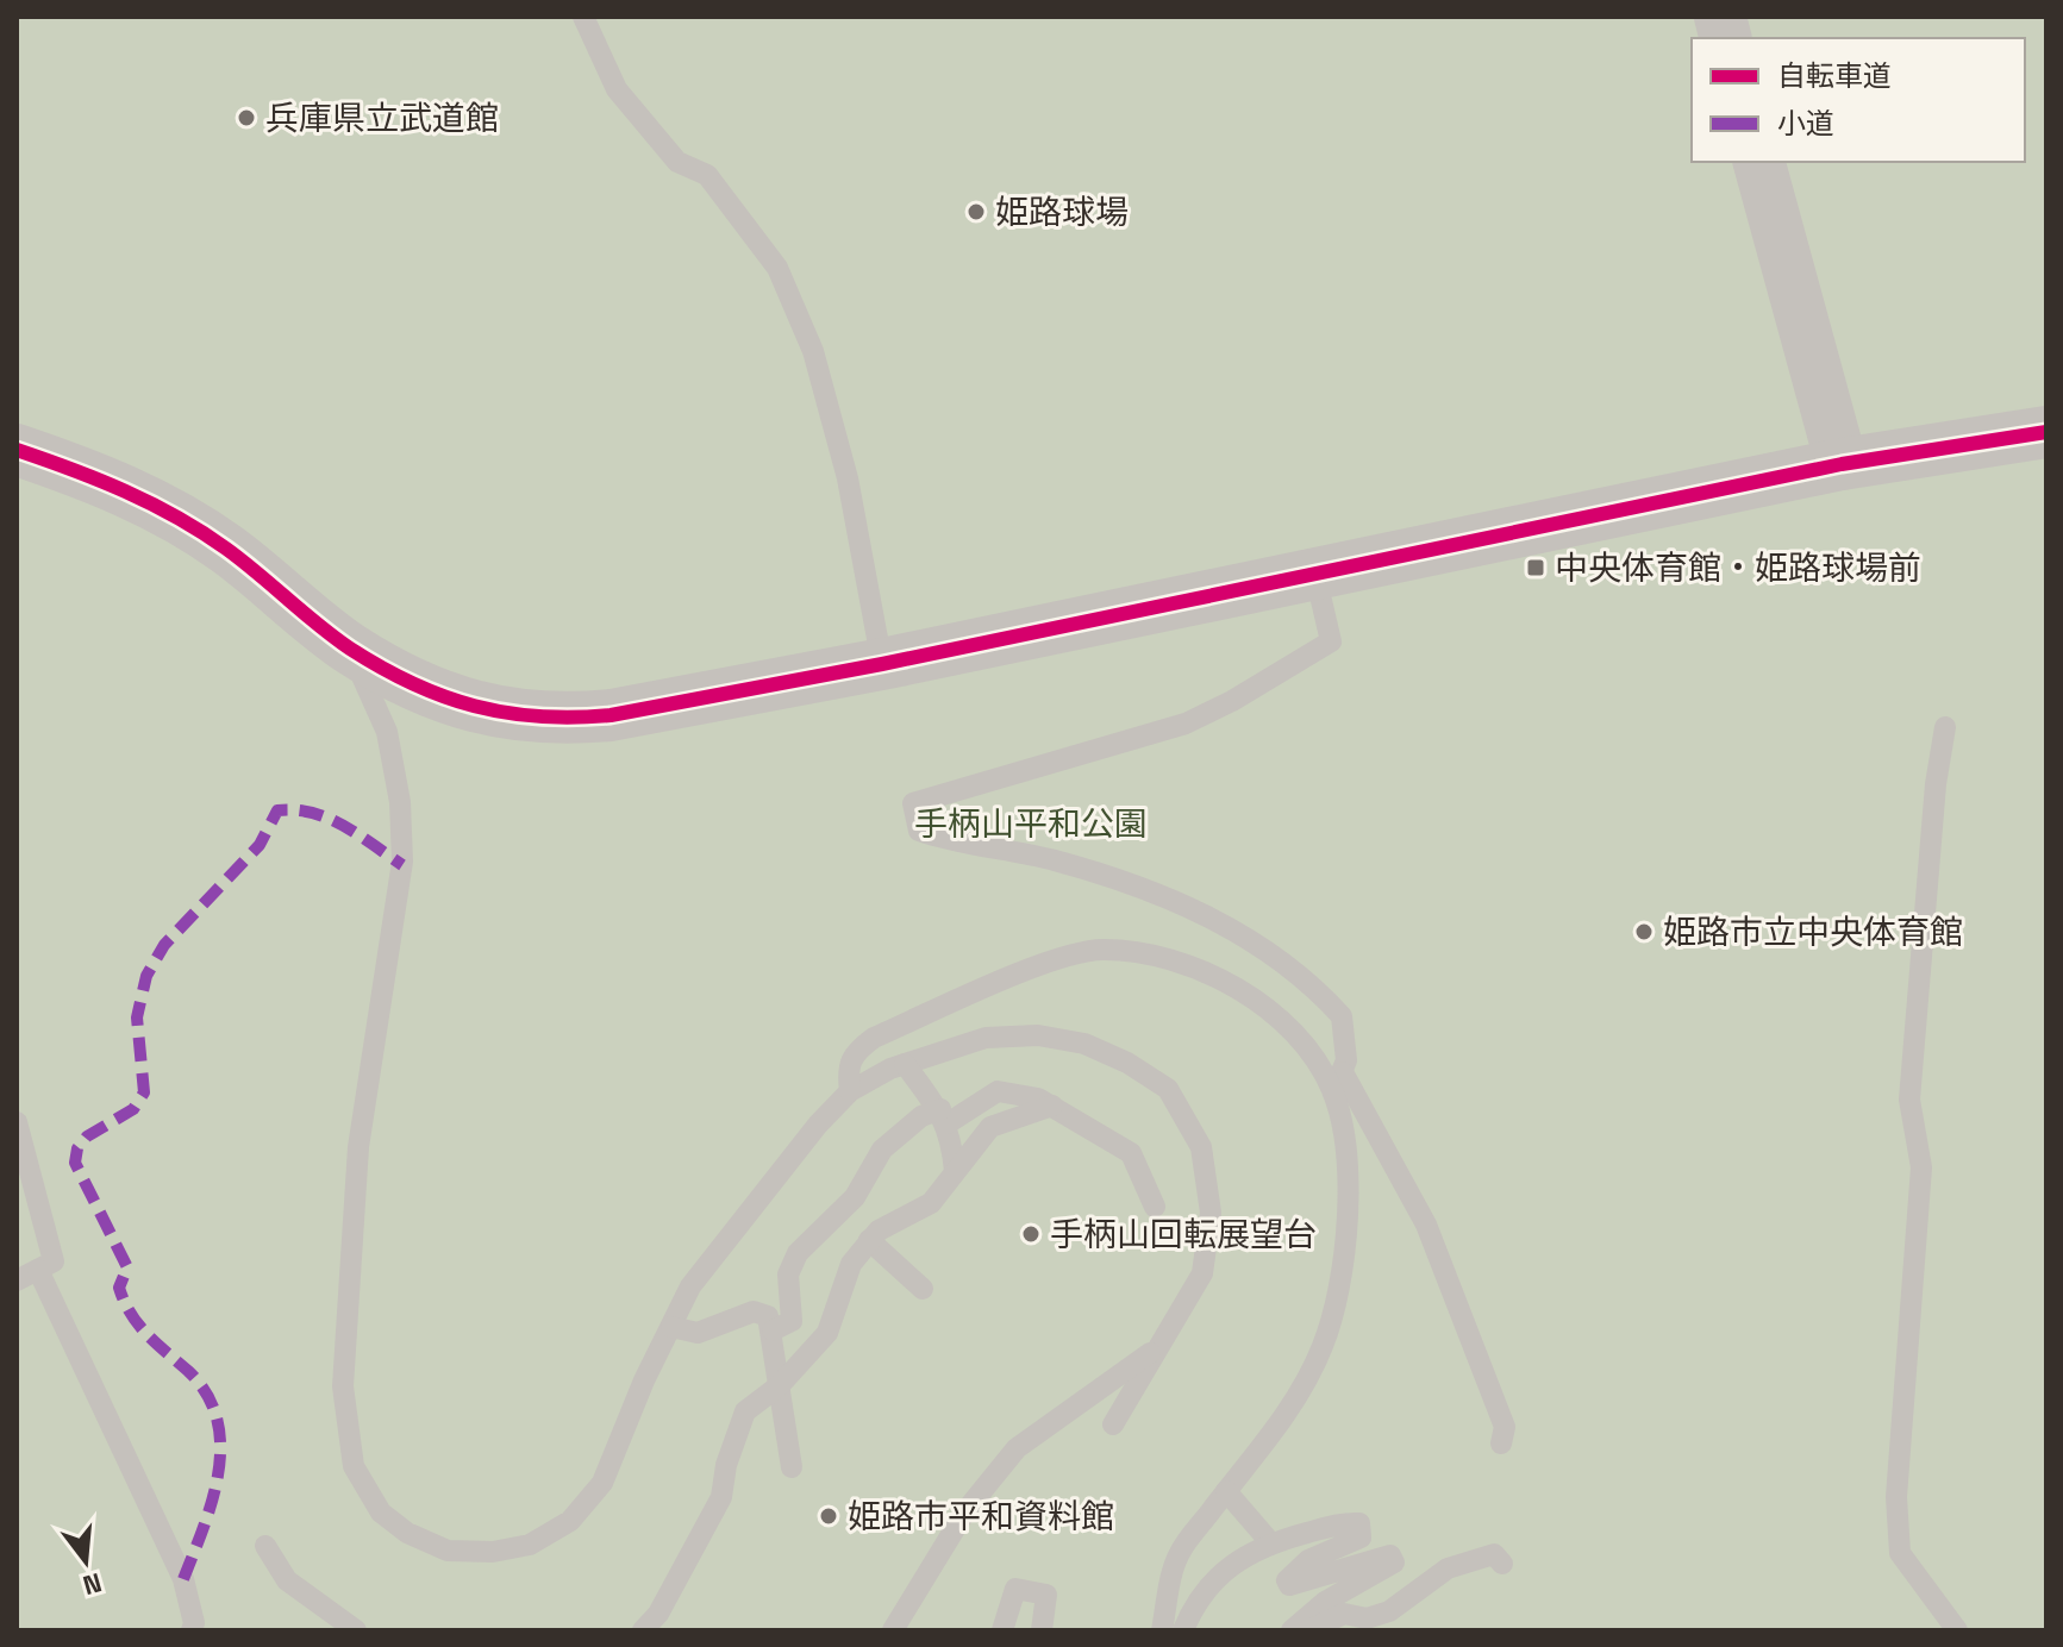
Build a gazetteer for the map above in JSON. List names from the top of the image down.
{
  "parks": ["手柄山平和公園"],
  "places": {
    "other": [
      "兵庫県立武道館",
      "姫路球場",
      "姫路市立中央体育館",
      "手柄山回転展望台",
      "姫路市平和資料館"
    ],
    "transit": ["中央体育館・姫路球場前"]
  },
  "legend": ["自転車道", "小道"],
  "north": "bottom"
}
